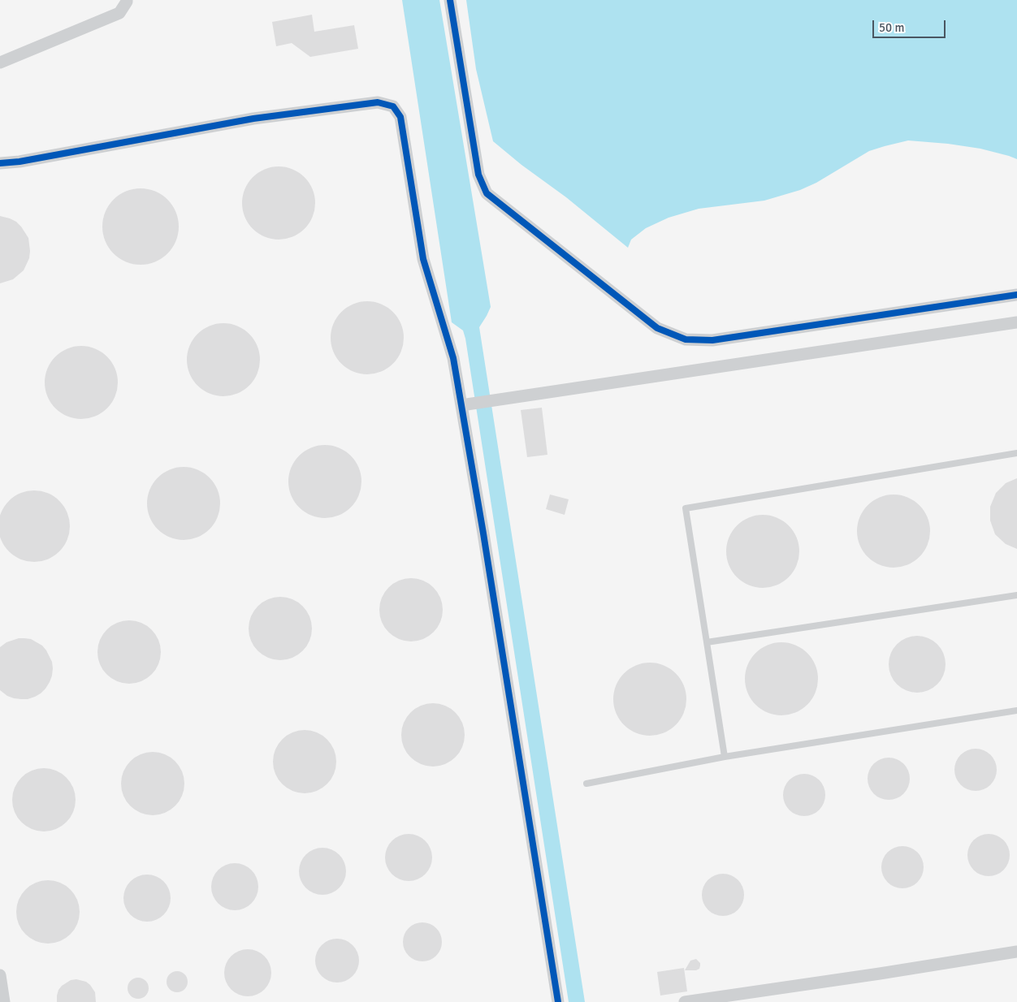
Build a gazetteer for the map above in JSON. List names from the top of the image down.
{
  "scale_bar": "50 m"
}
